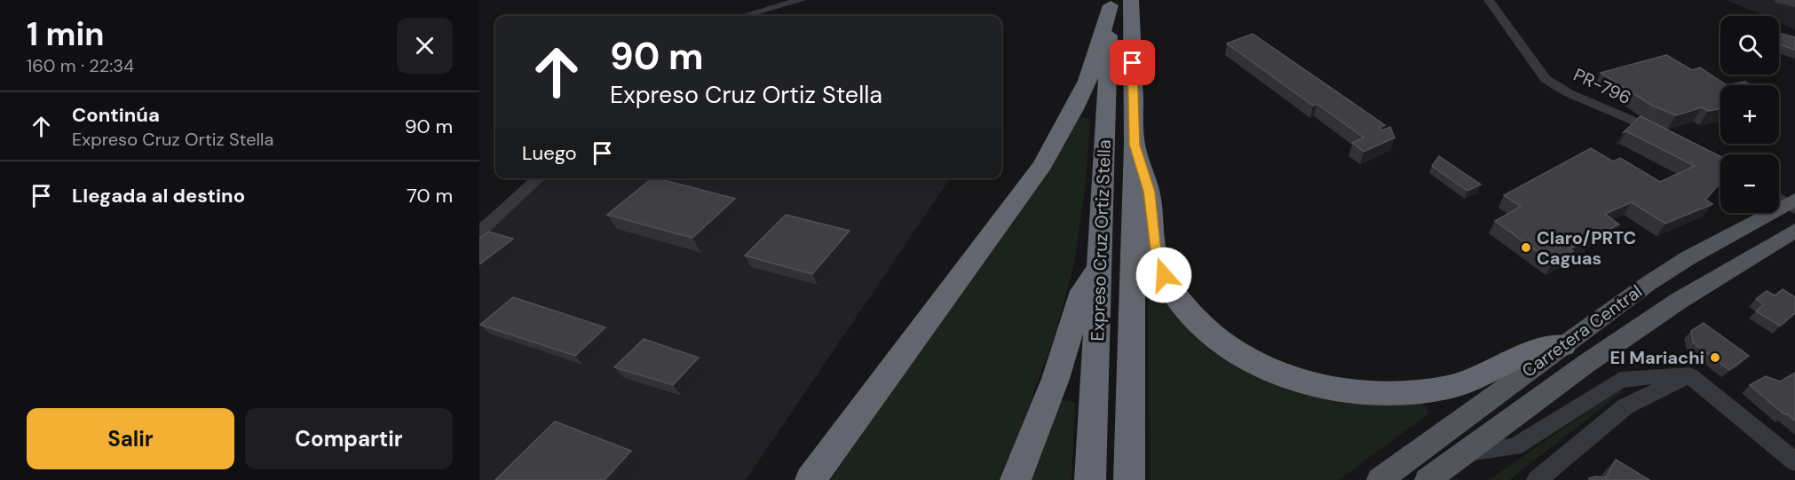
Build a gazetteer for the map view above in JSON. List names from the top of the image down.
{
  "streets": {
    "highway": ["Expreso Cruz Ortiz Stella"],
    "main road": ["Carretera Central"],
    "street": ["PR-796"]
  },
  "places": ["Claro/PRTC Caguas", "El Mariachi"],
  "page": {
    "heading": ["1 min", "160 m · 22:34"],
    "map_buttons": ["+", "−"],
    "turn": ["90 m", "Expreso Cruz Ortiz Stella"],
    "list": [
      {
        "name": "Continúa",
        "note": "Expreso Cruz Ortiz Stella",
        "value": "90 m"
      },
      {
        "name": "Llegada al destino",
        "value": "70 m"
      }
    ],
    "then": "Luego",
    "buttons": ["Salir", "Compartir"]
  }
}
